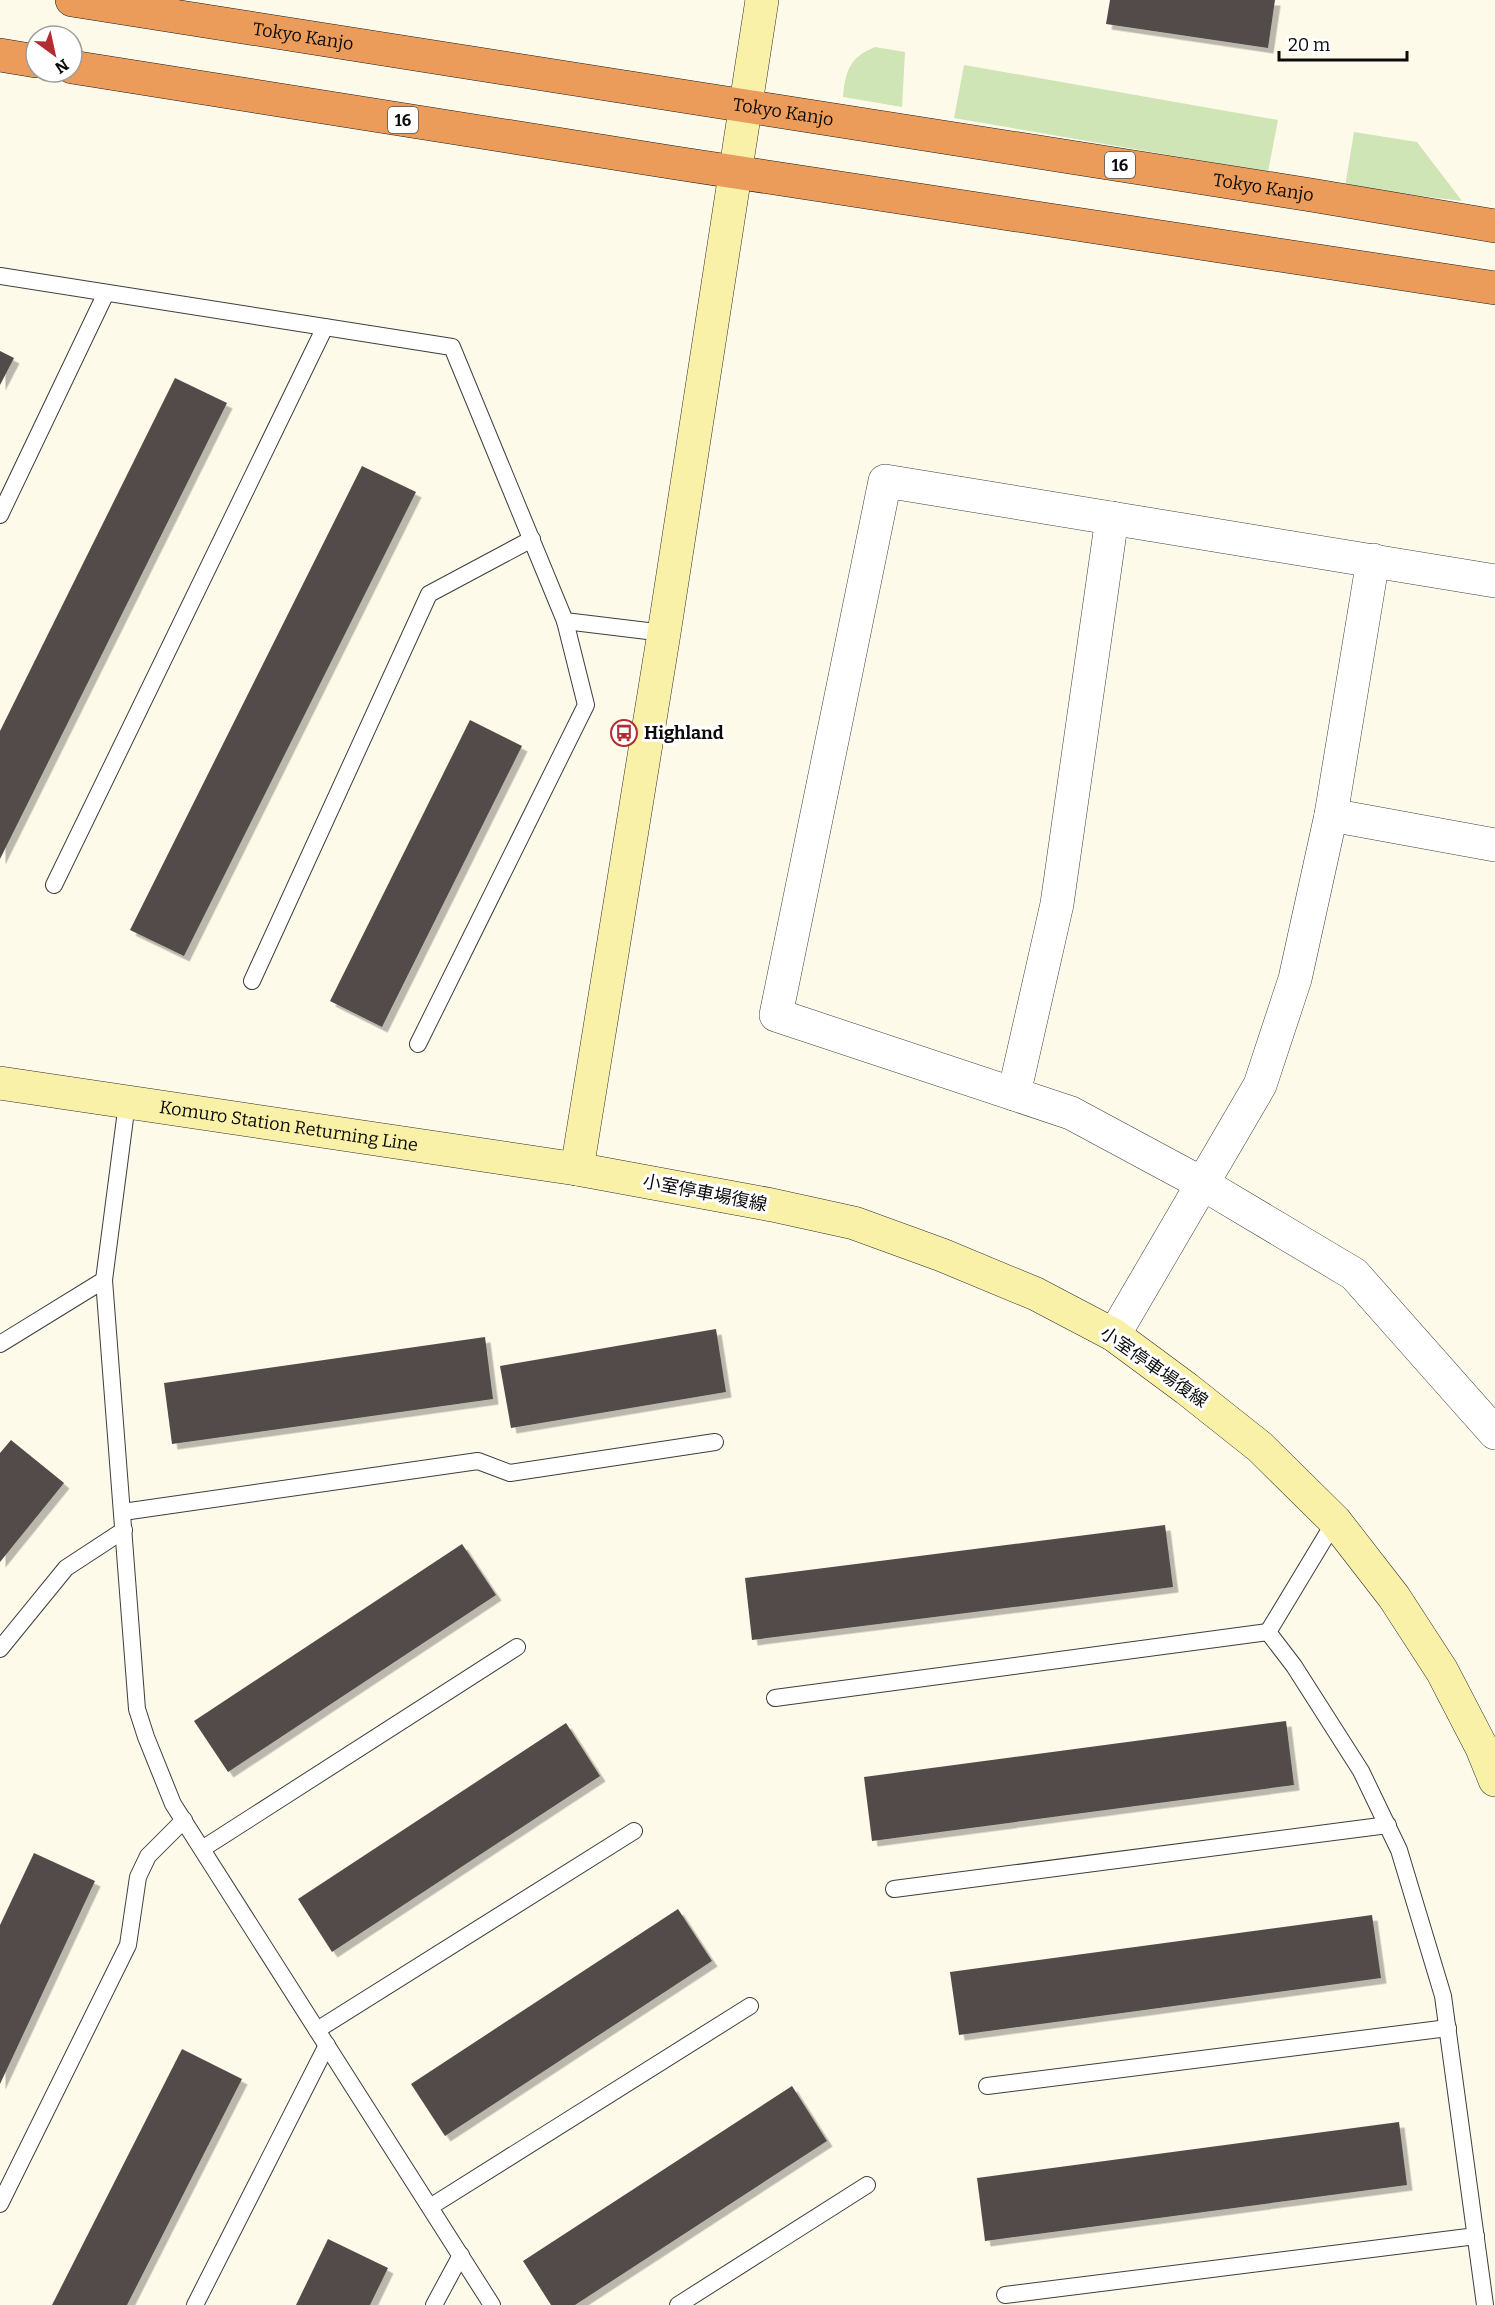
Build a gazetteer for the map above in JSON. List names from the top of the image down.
{
  "streets": {
    "highway": ["Tokyo Kanjo", "16"],
    "main road": ["Komuro Station Returning Line", "小室停車場復線"]
  },
  "crossings": [
    ["Komuro Station Returning Line", "小室停車場復線"]
  ],
  "places": {
    "bus stop": ["Highland"]
  },
  "scale_bar": "20 m",
  "north": "bottom right"
}
